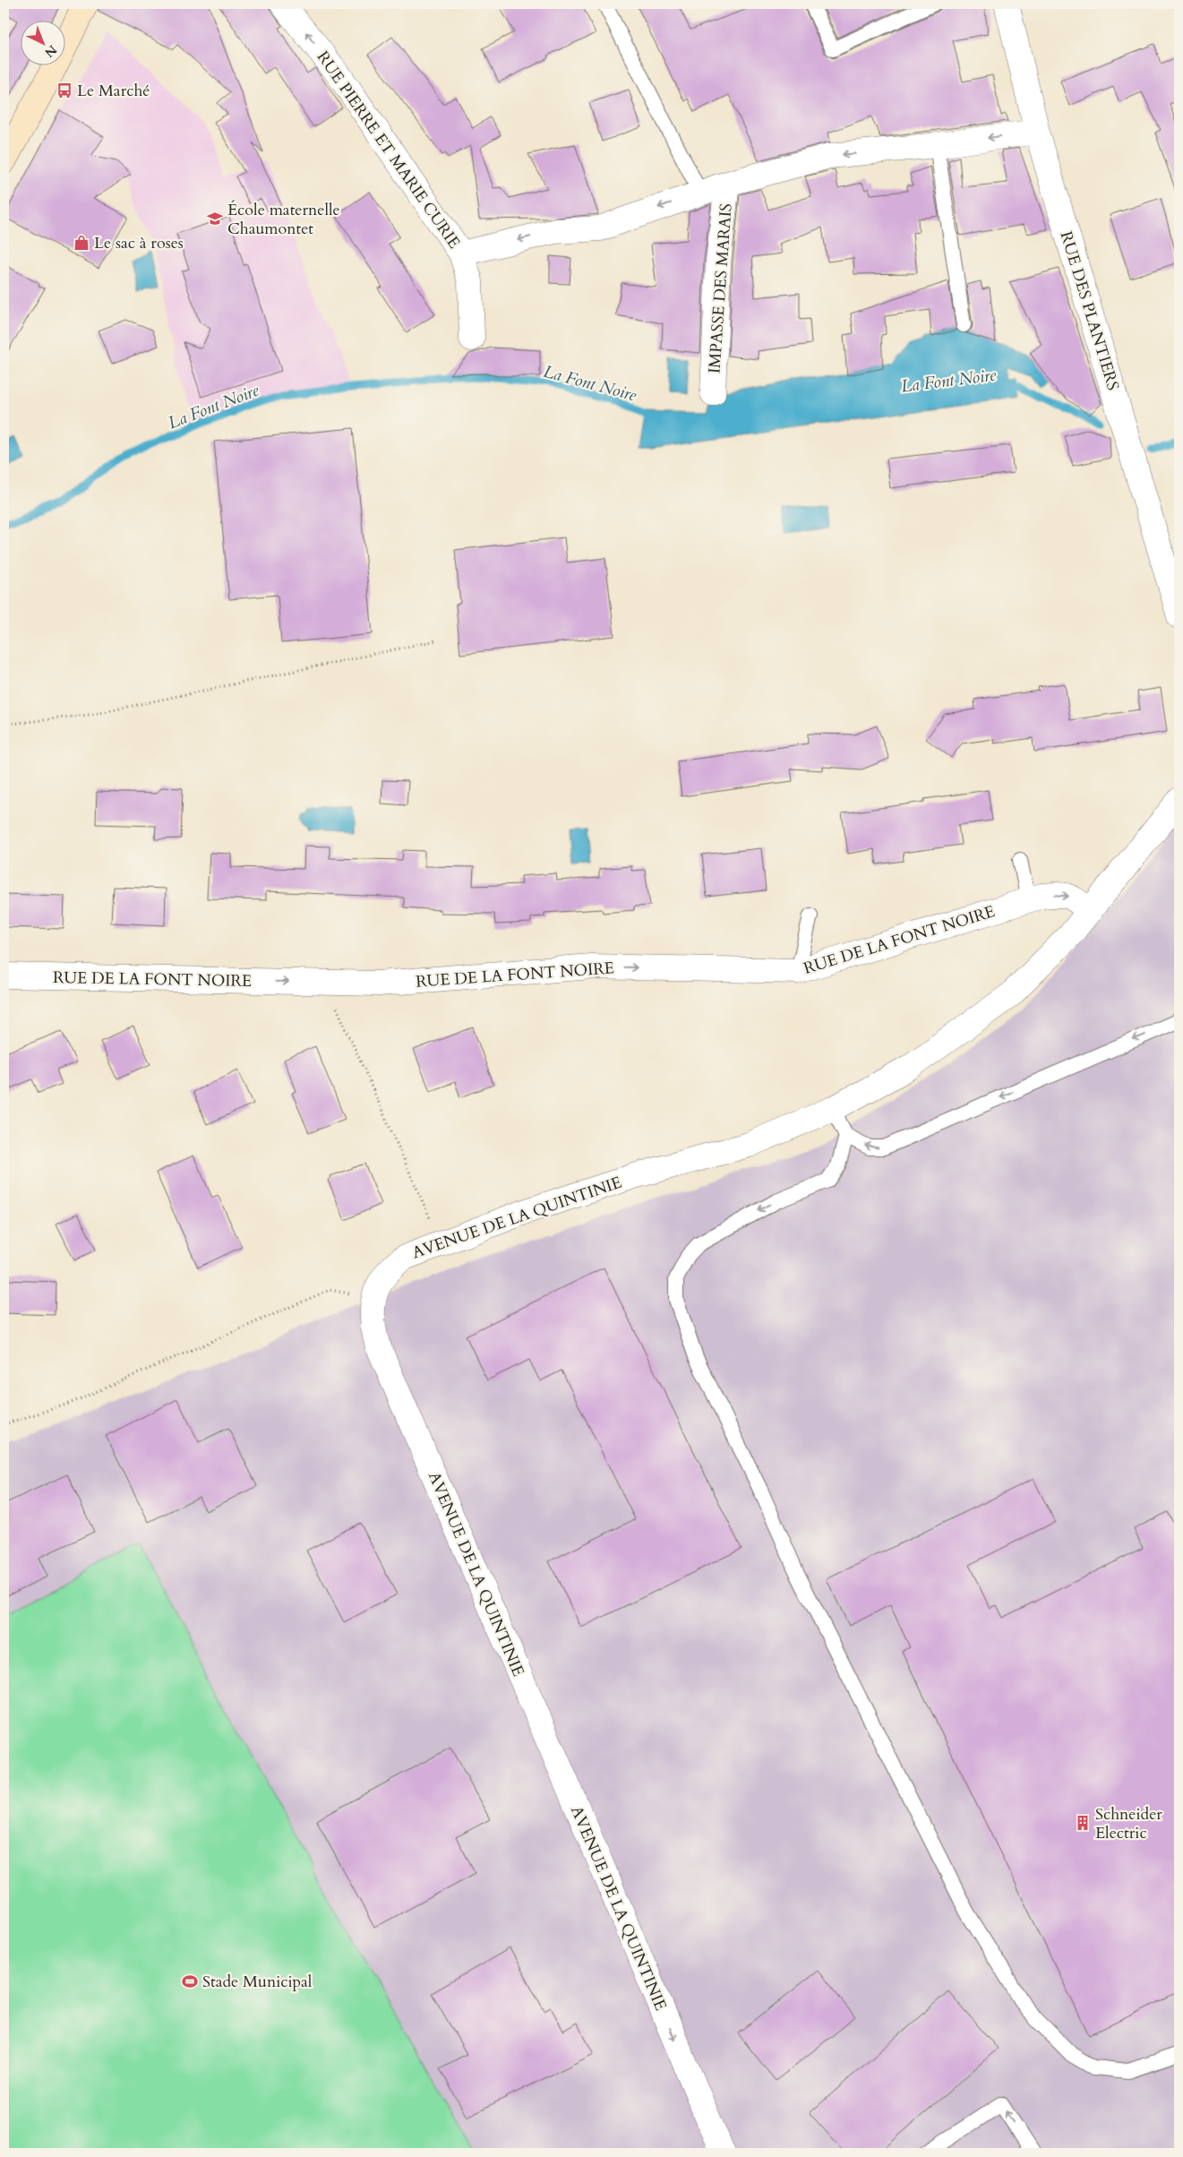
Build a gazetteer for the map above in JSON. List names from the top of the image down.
{
  "streets": {
    "street": [
      "RUE PIERRE ET MARIE CURIE",
      "IMPASSE DES MARAIS",
      "RUE DES PLANTIERS",
      "RUE DE LA FONT NOIRE",
      "AVENUE DE LA QUINTINIE"
    ]
  },
  "crossings": [
    ["RUE PIERRE ET MARIE CURIE", "IMPASSE DES MARAIS"],
    ["RUE PIERRE ET MARIE CURIE", "RUE DES PLANTIERS"],
    ["RUE DE LA FONT NOIRE", "AVENUE DE LA QUINTINIE"]
  ],
  "one_way": ["RUE PIERRE ET MARIE CURIE", "RUE DE LA FONT NOIRE", "AVENUE DE LA QUINTINIE"],
  "water": ["La Font Noire"],
  "places": {
    "bus stop": ["Le Marché"],
    "school or university": ["École maternelle Chaumontet"],
    "shop": ["Le sac à roses"],
    "building": ["Schneider Electric"],
    "sports": ["Stade Municipal"]
  },
  "north": "bottom right"
}
